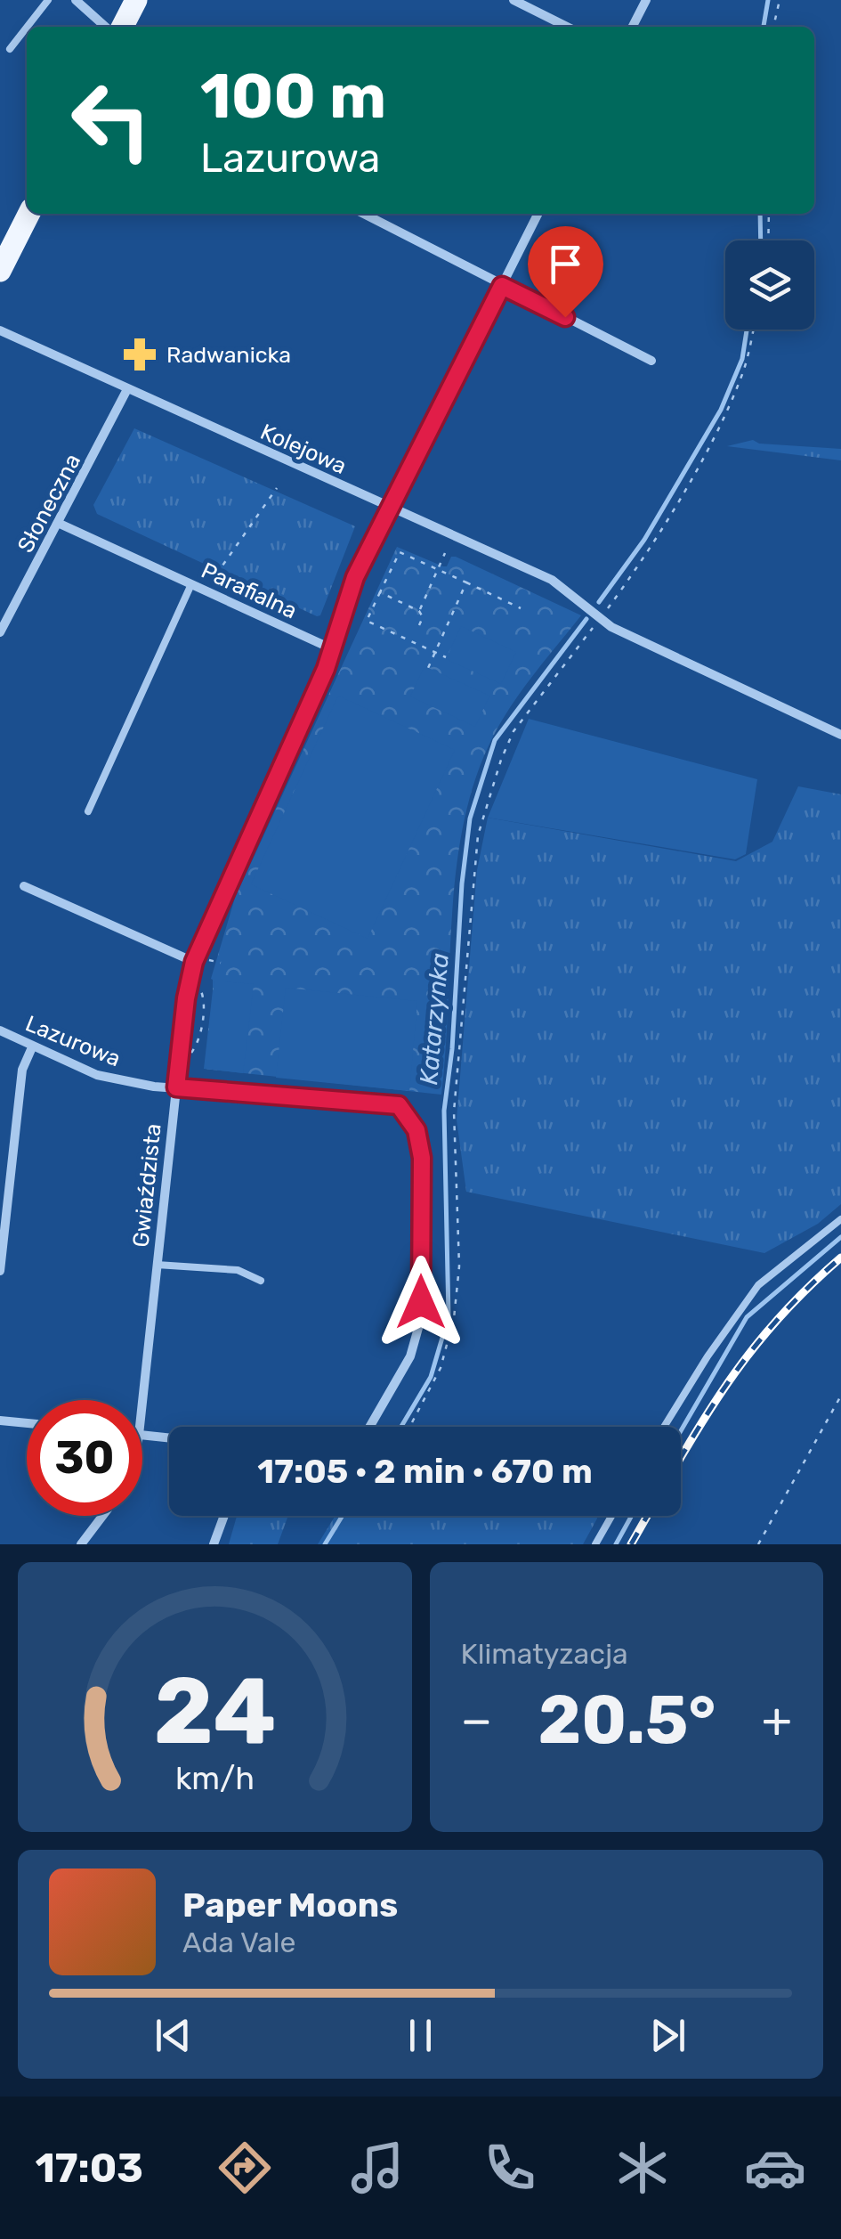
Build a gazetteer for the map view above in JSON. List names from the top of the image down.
{
  "streets": {
    "street": [
      "Kolejowa",
      "Słoneczna",
      "Parafialna",
      "Lazurowa",
      "Gwiaździsta"
    ]
  },
  "crossings": [
    ["Kolejowa", "Słoneczna"],
    ["Słoneczna", "Parafialna"],
    ["Parafialna", "Gwiaździsta"],
    ["Lazurowa", "Gwiaździsta"]
  ],
  "water": ["Katarzynka"],
  "places": {
    "pharmacy": ["Radwanicka"]
  },
  "page": {
    "turn": ["100 m", "Lazurowa"],
    "limit": "30",
    "trip": "17:05 · 2 min · 670 m",
    "tile": "Klimatyzacja",
    "heat": ["−", "20.5°", "+"],
    "song": ["Paper Moons", "Ada Vale"],
    "tabs": "17:03",
    "gauge": ["24", "km/h"]
  }
}
